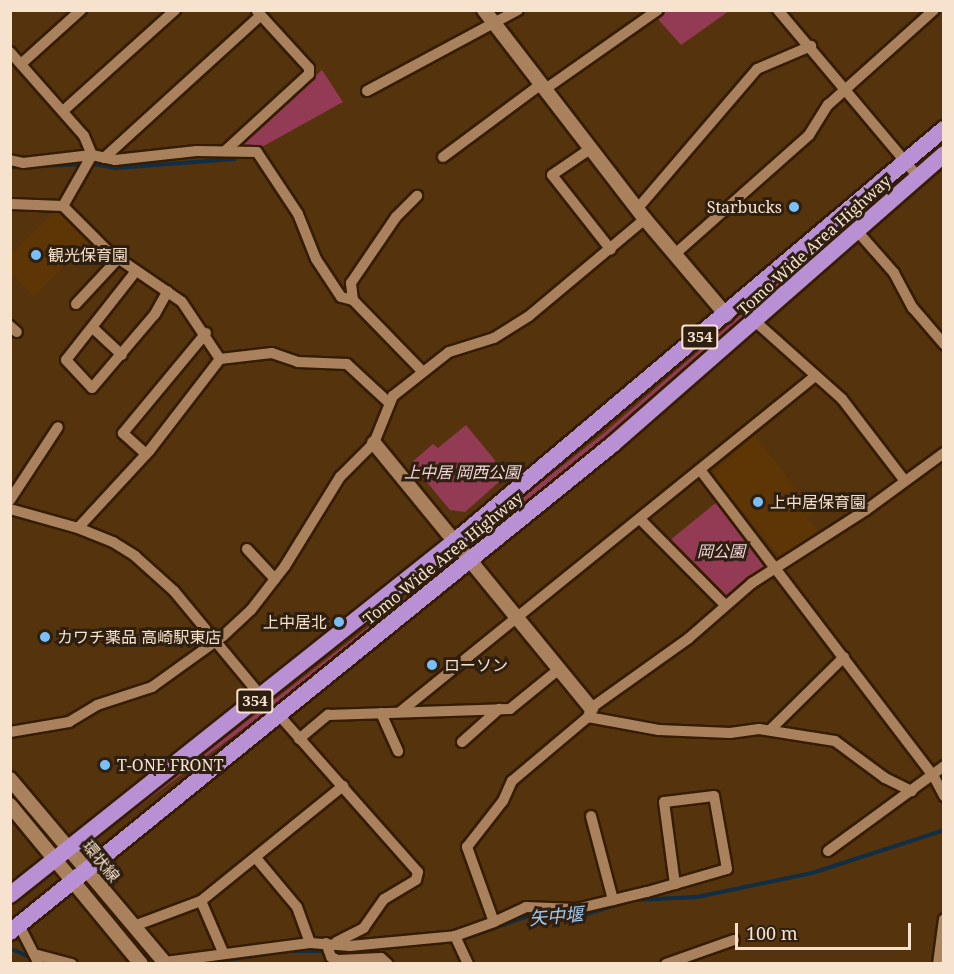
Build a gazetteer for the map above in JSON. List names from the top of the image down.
{
  "streets": {
    "highway": ["Tomo Wide Area Highway", "354"],
    "street": ["環状線"]
  },
  "crossings": [
    ["Tomo Wide Area Highway", "環状線"]
  ],
  "water": ["矢中堰"],
  "parks": ["上中居 岡西公園", "岡公園"],
  "places": [
    "Starbucks",
    "観光保育園",
    "上中居保育園",
    "上中居北",
    "カワチ薬品 高崎駅東店",
    "ローソン",
    "T-ONE FRONT"
  ],
  "scale_bar": "100 m"
}
